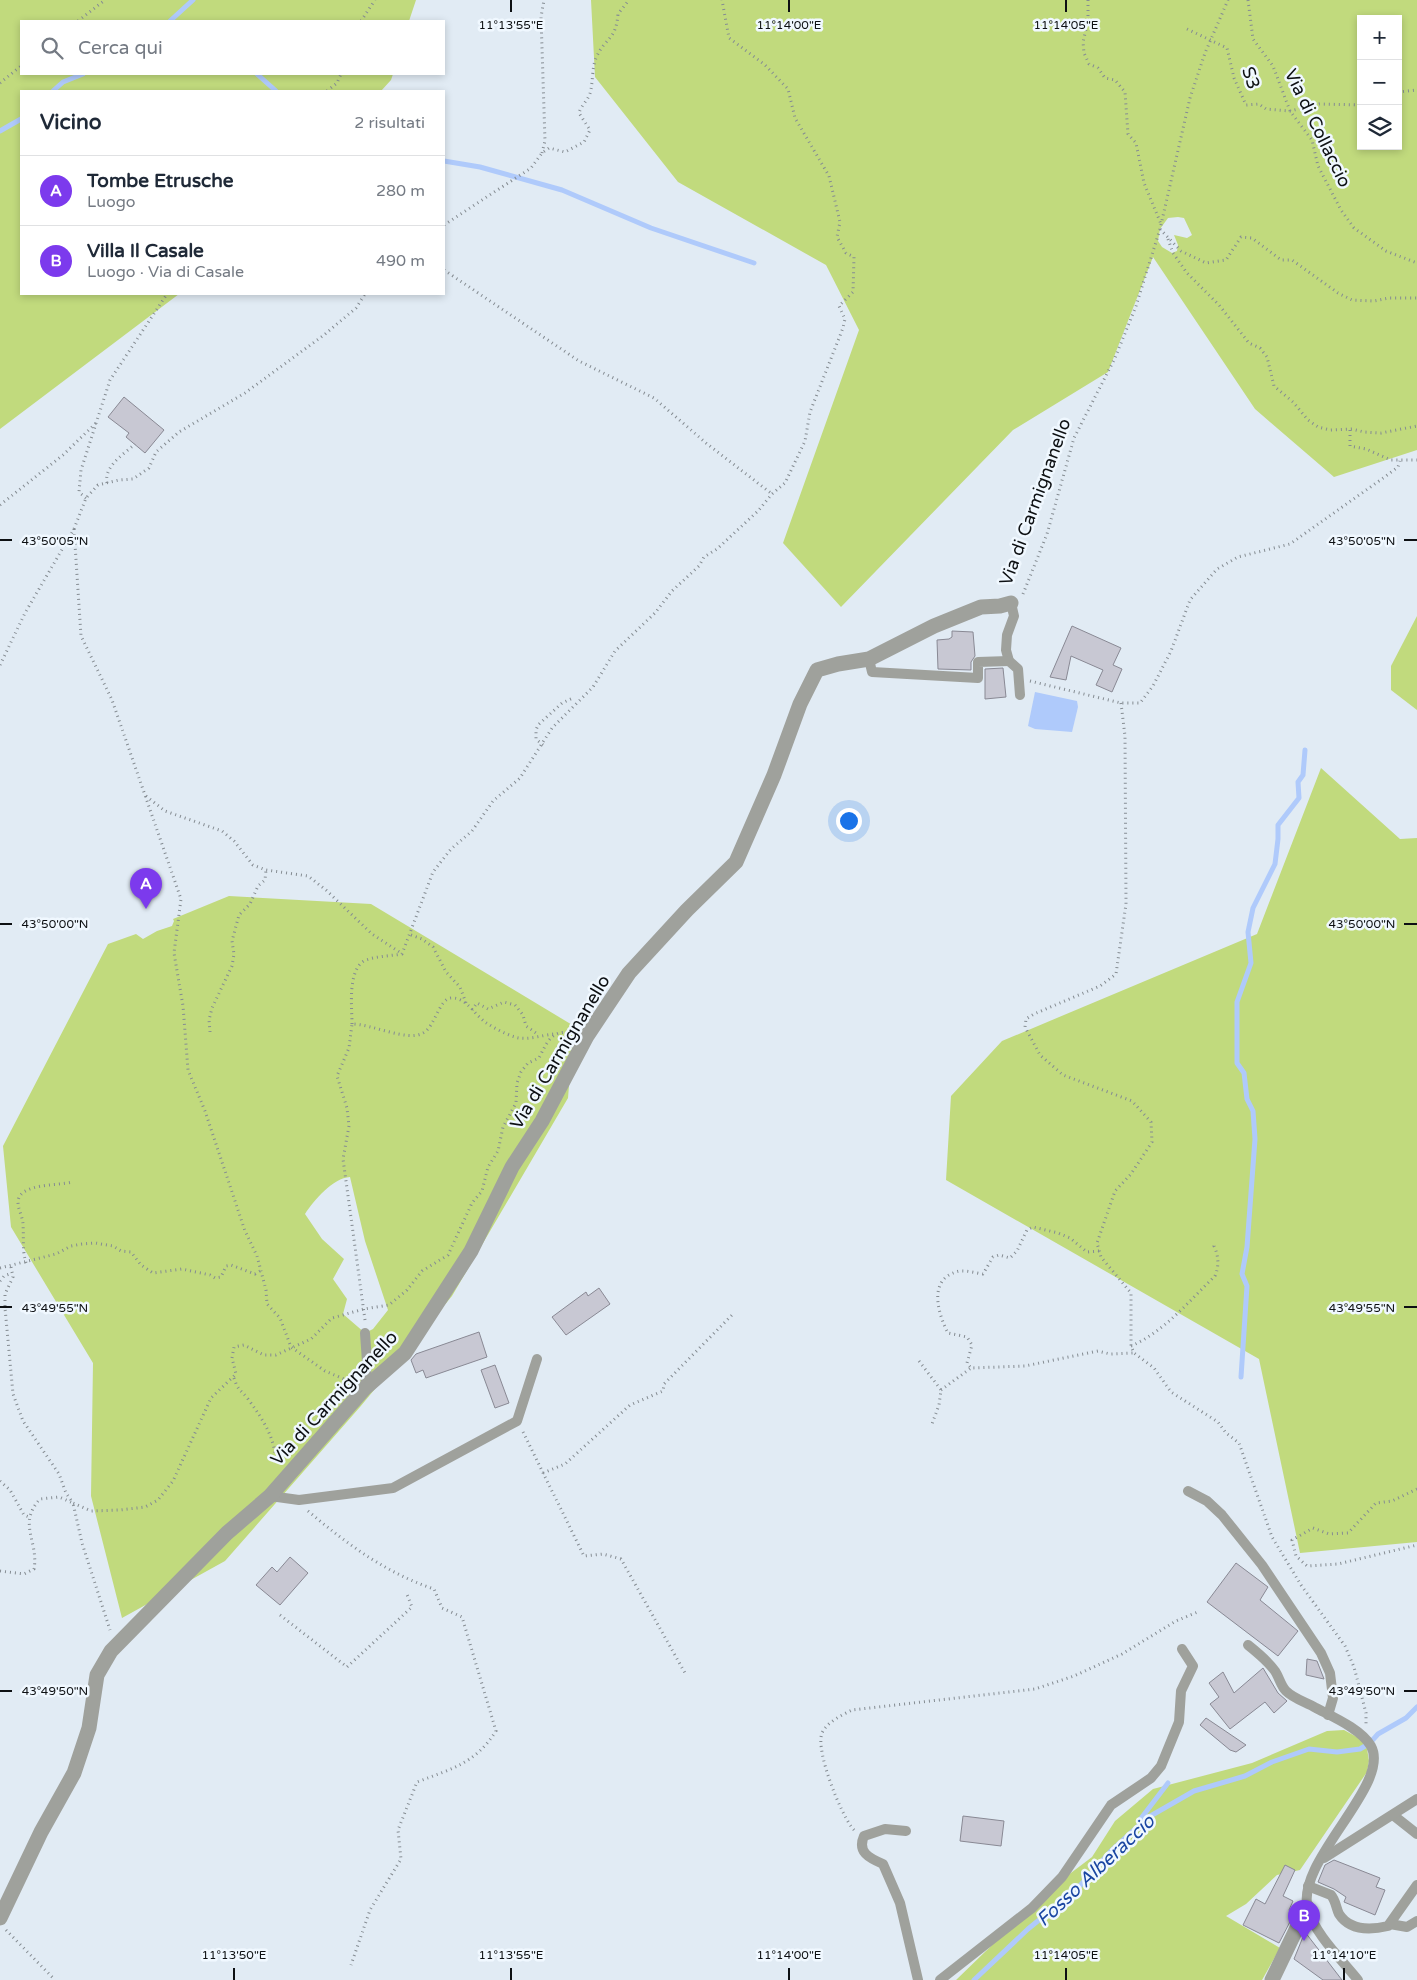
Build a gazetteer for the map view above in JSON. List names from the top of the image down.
{
  "streets": {
    "street": ["Via di Carmignanello"],
    "path": ["S3", "Via di Collaccio"]
  },
  "crossings": [
    ["S3", "Via di Collaccio"]
  ],
  "water": ["Fosso Alberaccio"],
  "page": {
    "map_buttons": ["+", "−"],
    "search": "Cerca qui",
    "heading": ["Vicino", "2 risultati"],
    "list": [
      {
        "mark": "A",
        "name": "Tombe Etrusche",
        "note": "Luogo",
        "value": "280 m"
      },
      {
        "mark": "B",
        "name": "Villa Il Casale",
        "note": "Luogo · Via di Casale",
        "value": "490 m"
      }
    ],
    "pins": ["A", "B"]
  },
  "coordinates": [
    "11°13'55\"E",
    "11°14'00\"E",
    "11°14'05\"E",
    "43°50'05\"N",
    "43°50'00\"N",
    "43°49'55\"N",
    "43°49'50\"N",
    "11°13'50\"E",
    "11°14'10\"E"
  ]
}
